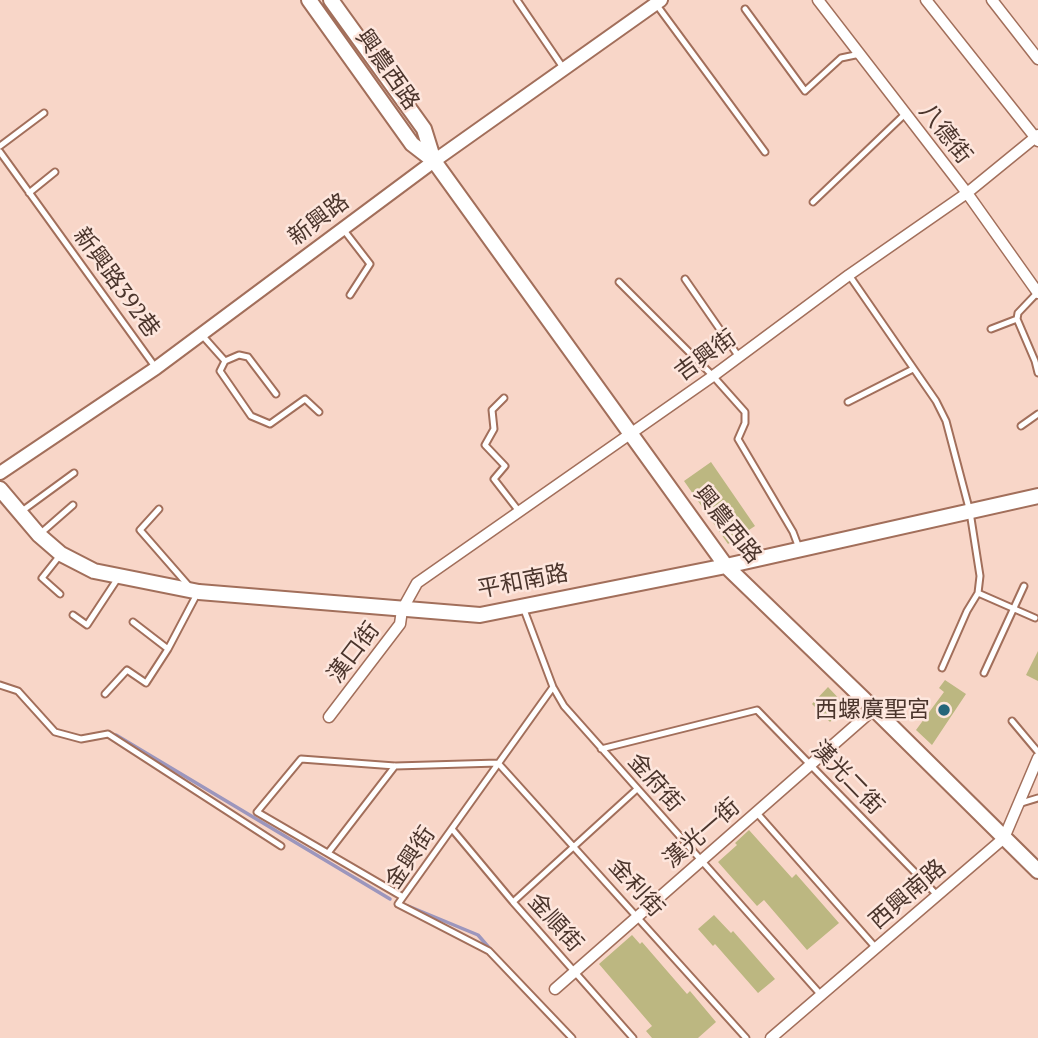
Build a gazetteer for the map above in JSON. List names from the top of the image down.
{
  "streets": {
    "main road": ["興農西路", "平和南路"],
    "street": [
      "八德街",
      "新興路",
      "吉興街",
      "漢口街",
      "漢光一街",
      "西興南路"
    ],
    "lane": [
      "新興路392巷",
      "漢光二街",
      "金府街",
      "金興街",
      "金利街",
      "金順街"
    ]
  },
  "crossings": [
    ["興農西路", "新興路"],
    ["興農西路", "吉興街"],
    ["興農西路", "平和南路"],
    ["興農西路", "漢光一街"],
    ["興農西路", "西興南路"],
    ["八德街", "吉興街"],
    ["新興路", "新興路392巷"],
    ["吉興街", "平和南路"],
    ["吉興街", "漢口街"],
    ["平和南路", "漢口街"],
    ["平和南路", "金府街"],
    ["漢光二街", "金府街"],
    ["漢光二街", "漢光一街"],
    ["漢光二街", "西興南路"],
    ["金府街", "漢光一街"],
    ["金府街", "金興街"],
    ["金府街", "西興南路"],
    ["漢光一街", "金利街"],
    ["漢光一街", "金順街"],
    ["金興街", "金利街"],
    ["金興街", "金順街"]
  ],
  "places": ["西螺廣聖宮"]
}
